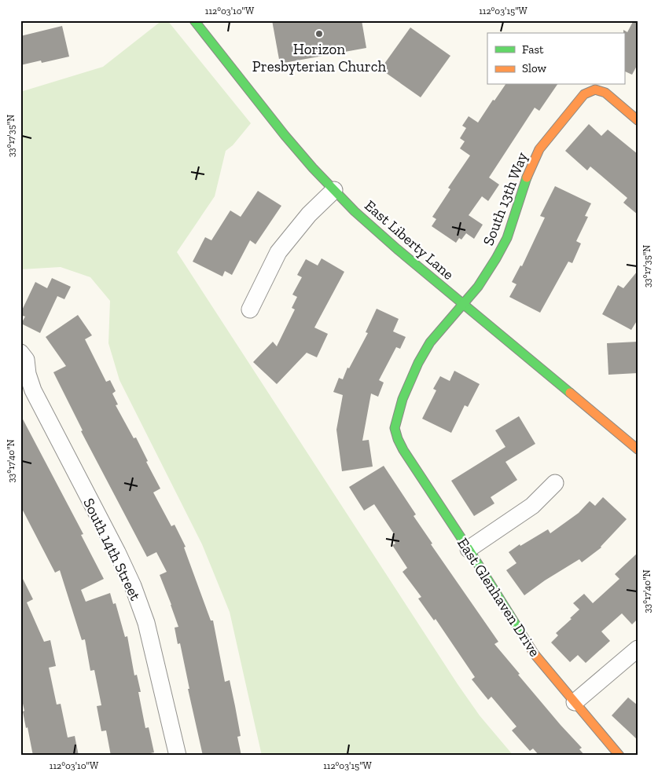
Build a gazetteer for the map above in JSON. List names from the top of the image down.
{
  "streets": {
    "street": [
      "South 13th Way",
      "East Liberty Lane",
      "South 14th Street",
      "East Glenhaven Drive"
    ]
  },
  "crossings": [
    ["South 13th Way", "East Liberty Lane"],
    ["South 13th Way", "East Glenhaven Drive"]
  ],
  "places": ["Horizon Presbyterian Church"],
  "legend": ["Fast", "Slow"],
  "coordinates": [
    "112°03'10\"W",
    "112°03'15\"W",
    "33°17'35\"N",
    "33°17'40\"N"
  ]
}
